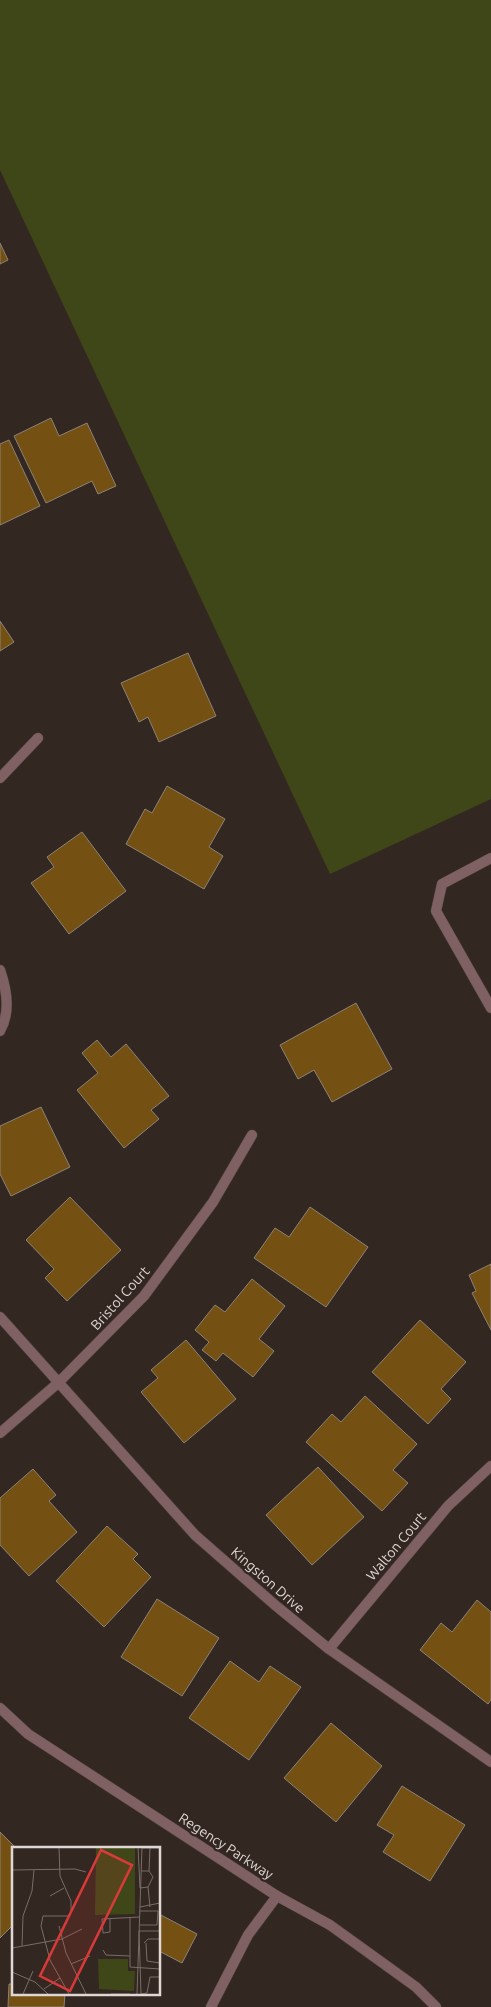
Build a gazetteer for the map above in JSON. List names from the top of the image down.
{
  "streets": {
    "street": [
      "Bristol Court",
      "Walton Court",
      "Kingston Drive",
      "Regency Parkway"
    ]
  },
  "crossings": [
    ["Bristol Court", "Kingston Drive"],
    ["Walton Court", "Kingston Drive"]
  ]
}
